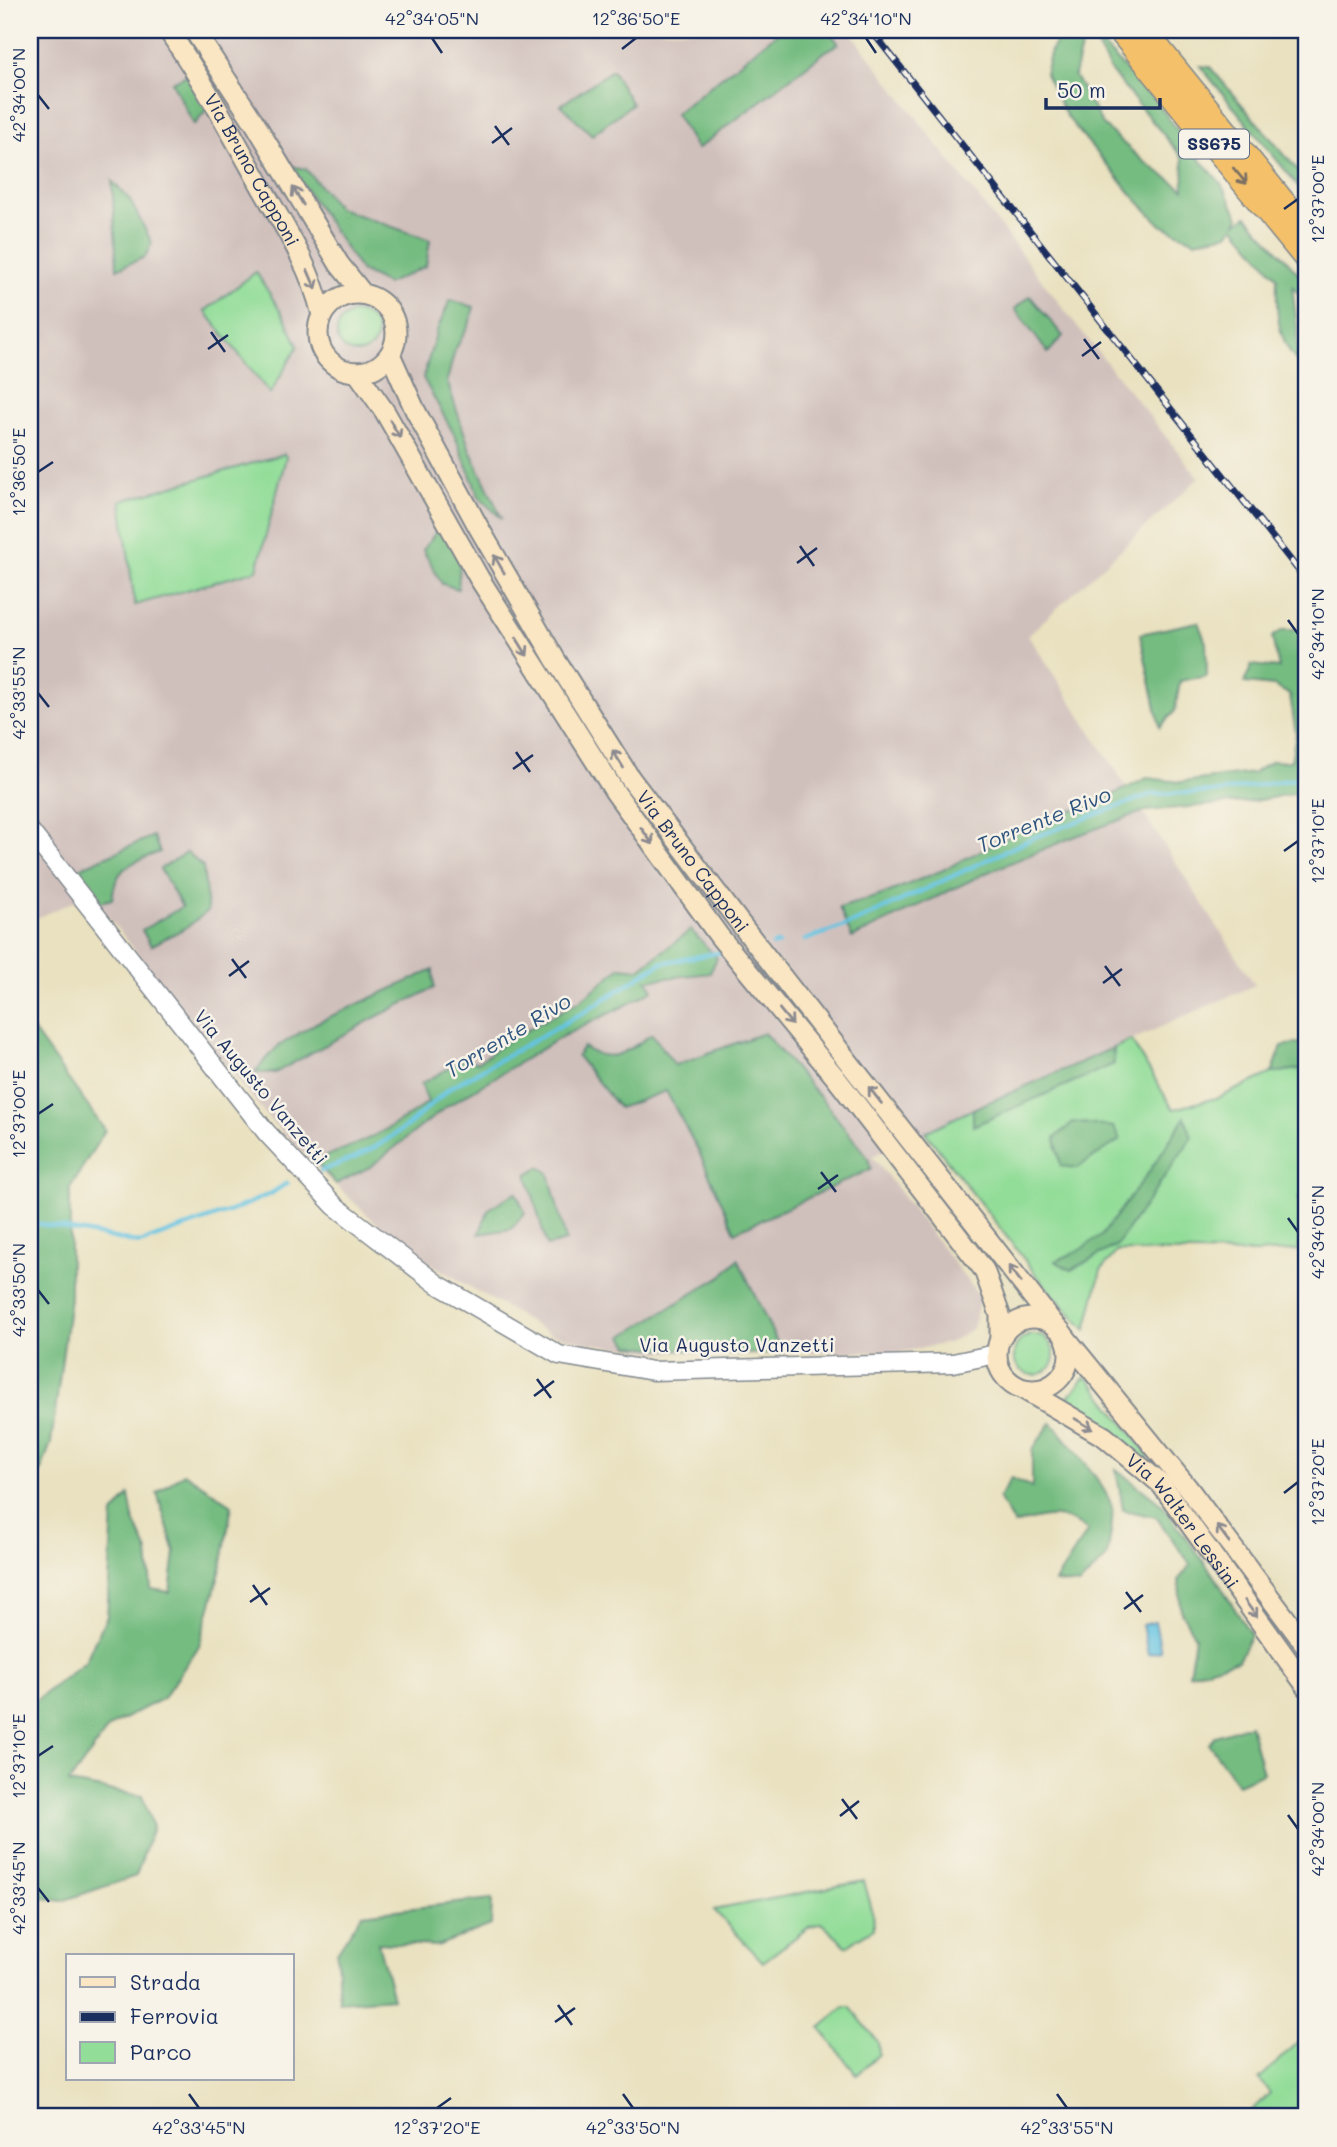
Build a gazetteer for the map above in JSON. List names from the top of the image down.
{
  "streets": {
    "highway": ["SS675"],
    "main road": ["Via Bruno Capponi", "Via Walter Lessini"],
    "street": ["Via Augusto Vanzetti"]
  },
  "crossings": [
    ["Via Bruno Capponi", "Via Augusto Vanzetti"],
    ["Via Bruno Capponi", "Via Walter Lessini"],
    ["Via Augusto Vanzetti", "Via Walter Lessini"]
  ],
  "water": ["Torrente Rivo"],
  "legend": ["Strada", "Ferrovia", "Parco"],
  "scale_bar": "50 m",
  "coordinates": [
    "42°34'05\"N",
    "12°36'50\"E",
    "42°34'10\"N",
    "42°34'00\"N",
    "12°37'00\"E",
    "42°33'55\"N",
    "12°37'10\"E",
    "42°33'50\"N",
    "12°37'20\"E",
    "42°33'45\"N"
  ]
}
